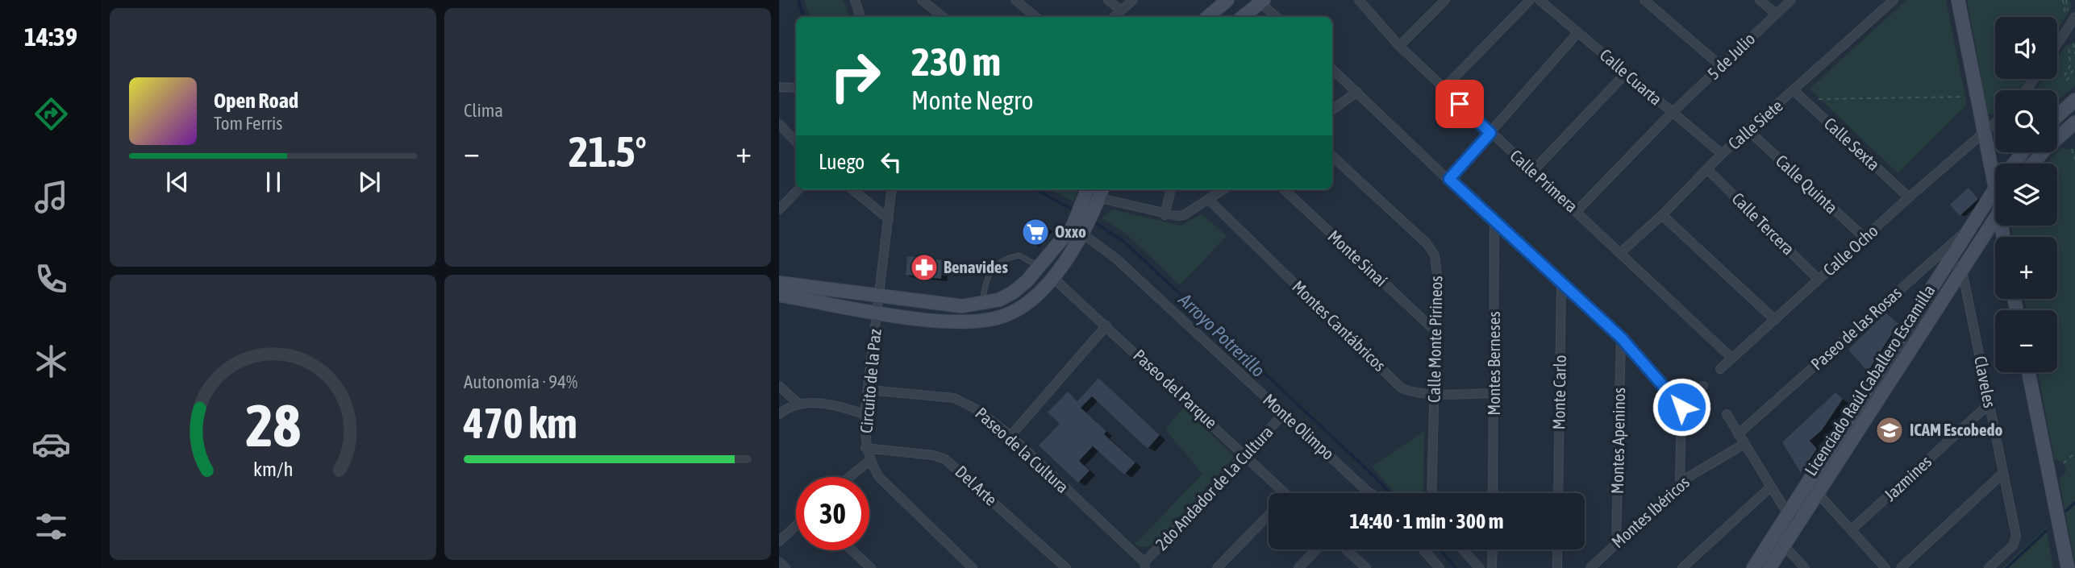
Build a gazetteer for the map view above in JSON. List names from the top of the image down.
{
  "streets": {
    "street": [
      "5 de Julio",
      "Calle Cuarta",
      "Calle Siete",
      "Calle Sexta",
      "Calle Primera",
      "Calle Quinta",
      "Calle Tercera",
      "Calle Ocho",
      "Monte Sinaí",
      "Montes Cantábricos",
      "Paseo de las Rosas",
      "Calle Monte Pirineos",
      "Montes Berneses",
      "Licenciado Raúl Caballero Escamilla",
      "Circuito de la Paz",
      "Claveles",
      "Paseo del Parque",
      "Monte Carlo",
      "Monte Olimpo",
      "Montes Apeninos",
      "Paseo de la Cultura",
      "Jazmines",
      "Del Arte",
      "2do Andador de La Cultura",
      "Montes Ibéricos"
    ]
  },
  "crossings": [
    ["5 de Julio", "Calle Cuarta"],
    ["5 de Julio", "Calle Primera"],
    ["Calle Cuarta", "Calle Siete"],
    ["Calle Siete", "Calle Sexta"],
    ["Calle Siete", "Calle Primera"],
    ["Calle Siete", "Calle Quinta"],
    ["Calle Siete", "Calle Tercera"],
    ["Calle Sexta", "Calle Ocho"],
    ["Calle Primera", "Calle Ocho"],
    ["Calle Quinta", "Calle Ocho"],
    ["Calle Tercera", "Calle Ocho"],
    ["Monte Sinaí", "Calle Monte Pirineos"],
    ["Montes Cantábricos", "Calle Monte Pirineos"],
    ["Montes Cantábricos", "Montes Berneses"],
    ["Paseo de las Rosas", "Licenciado Raúl Caballero Escamilla"],
    ["Licenciado Raúl Caballero Escamilla", "Claveles"],
    ["Circuito de la Paz", "Paseo de la Cultura"],
    ["Circuito de la Paz", "Del Arte"],
    ["Claveles", "Jazmines"],
    ["Paseo del Parque", "2do Andador de La Cultura"],
    ["Monte Olimpo", "2do Andador de La Cultura"],
    ["Montes Apeninos", "Montes Ibéricos"],
    ["Paseo de la Cultura", "2do Andador de La Cultura"]
  ],
  "water": ["Arroyo Potrerillo"],
  "places": {
    "supermarket": ["Oxxo"],
    "pharmacy": ["Benavides"],
    "school or university": ["ICAM Escobedo"]
  },
  "page": {
    "tabs": "14:39",
    "tile": [
      "Clima",
      ["Autonomía · 94%", "470 km"]
    ],
    "map_buttons": ["+", "−"],
    "turn": ["230 m", "Monte Negro"],
    "song": ["Open Road", "Tom Ferris"],
    "heat": ["−", "21.5°", "+"],
    "then": "Luego",
    "limit": "30",
    "trip": "14:40 · 1 min · 300 m",
    "gauge": ["28", "km/h"]
  }
}
